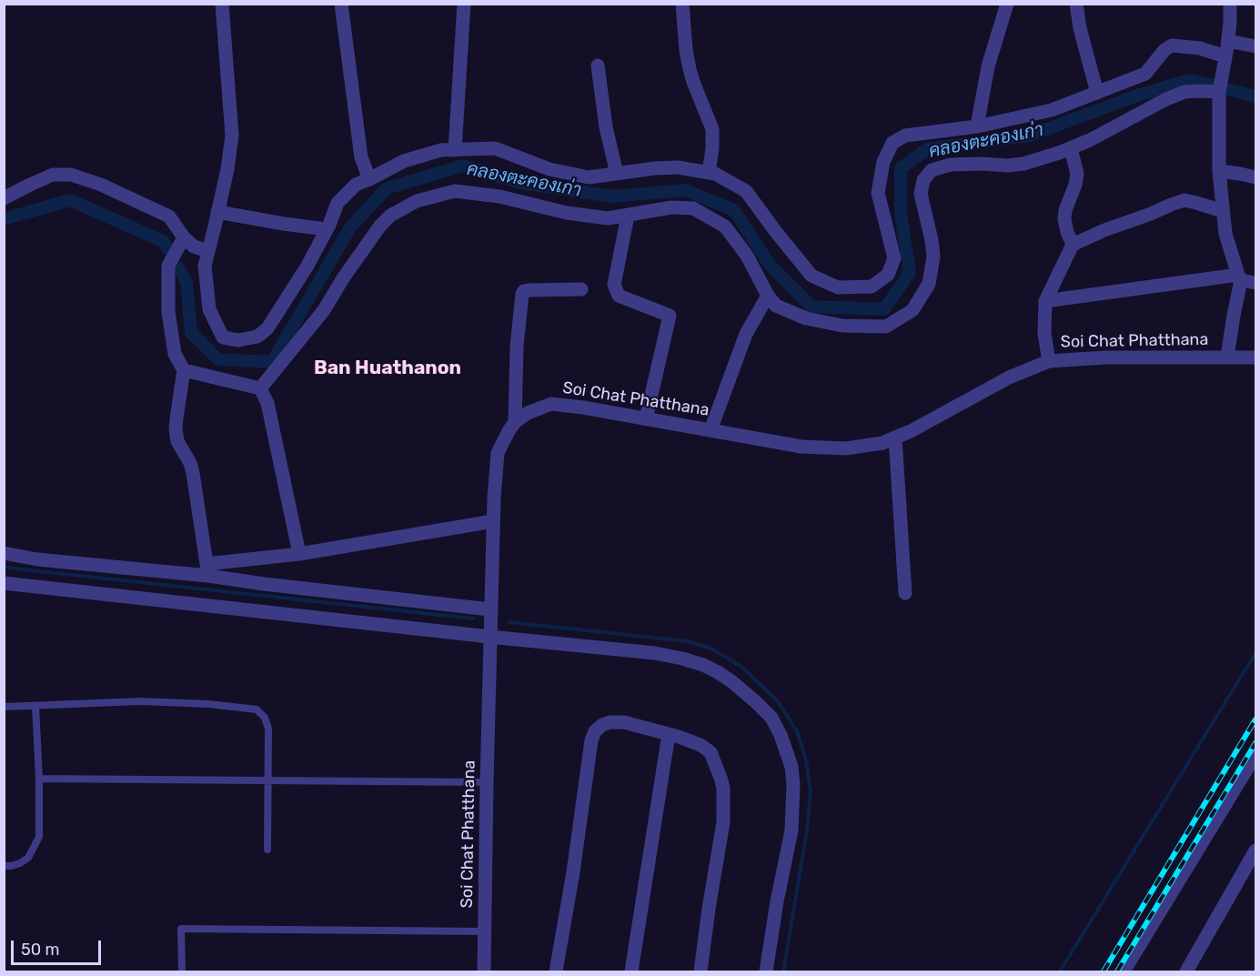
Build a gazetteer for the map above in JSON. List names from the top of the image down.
{
  "streets": {
    "street": ["Soi Chat Phatthana"]
  },
  "districts": ["Ban Huathanon"],
  "water": ["คลองตะคองเก่า"],
  "scale_bar": "50 m"
}
